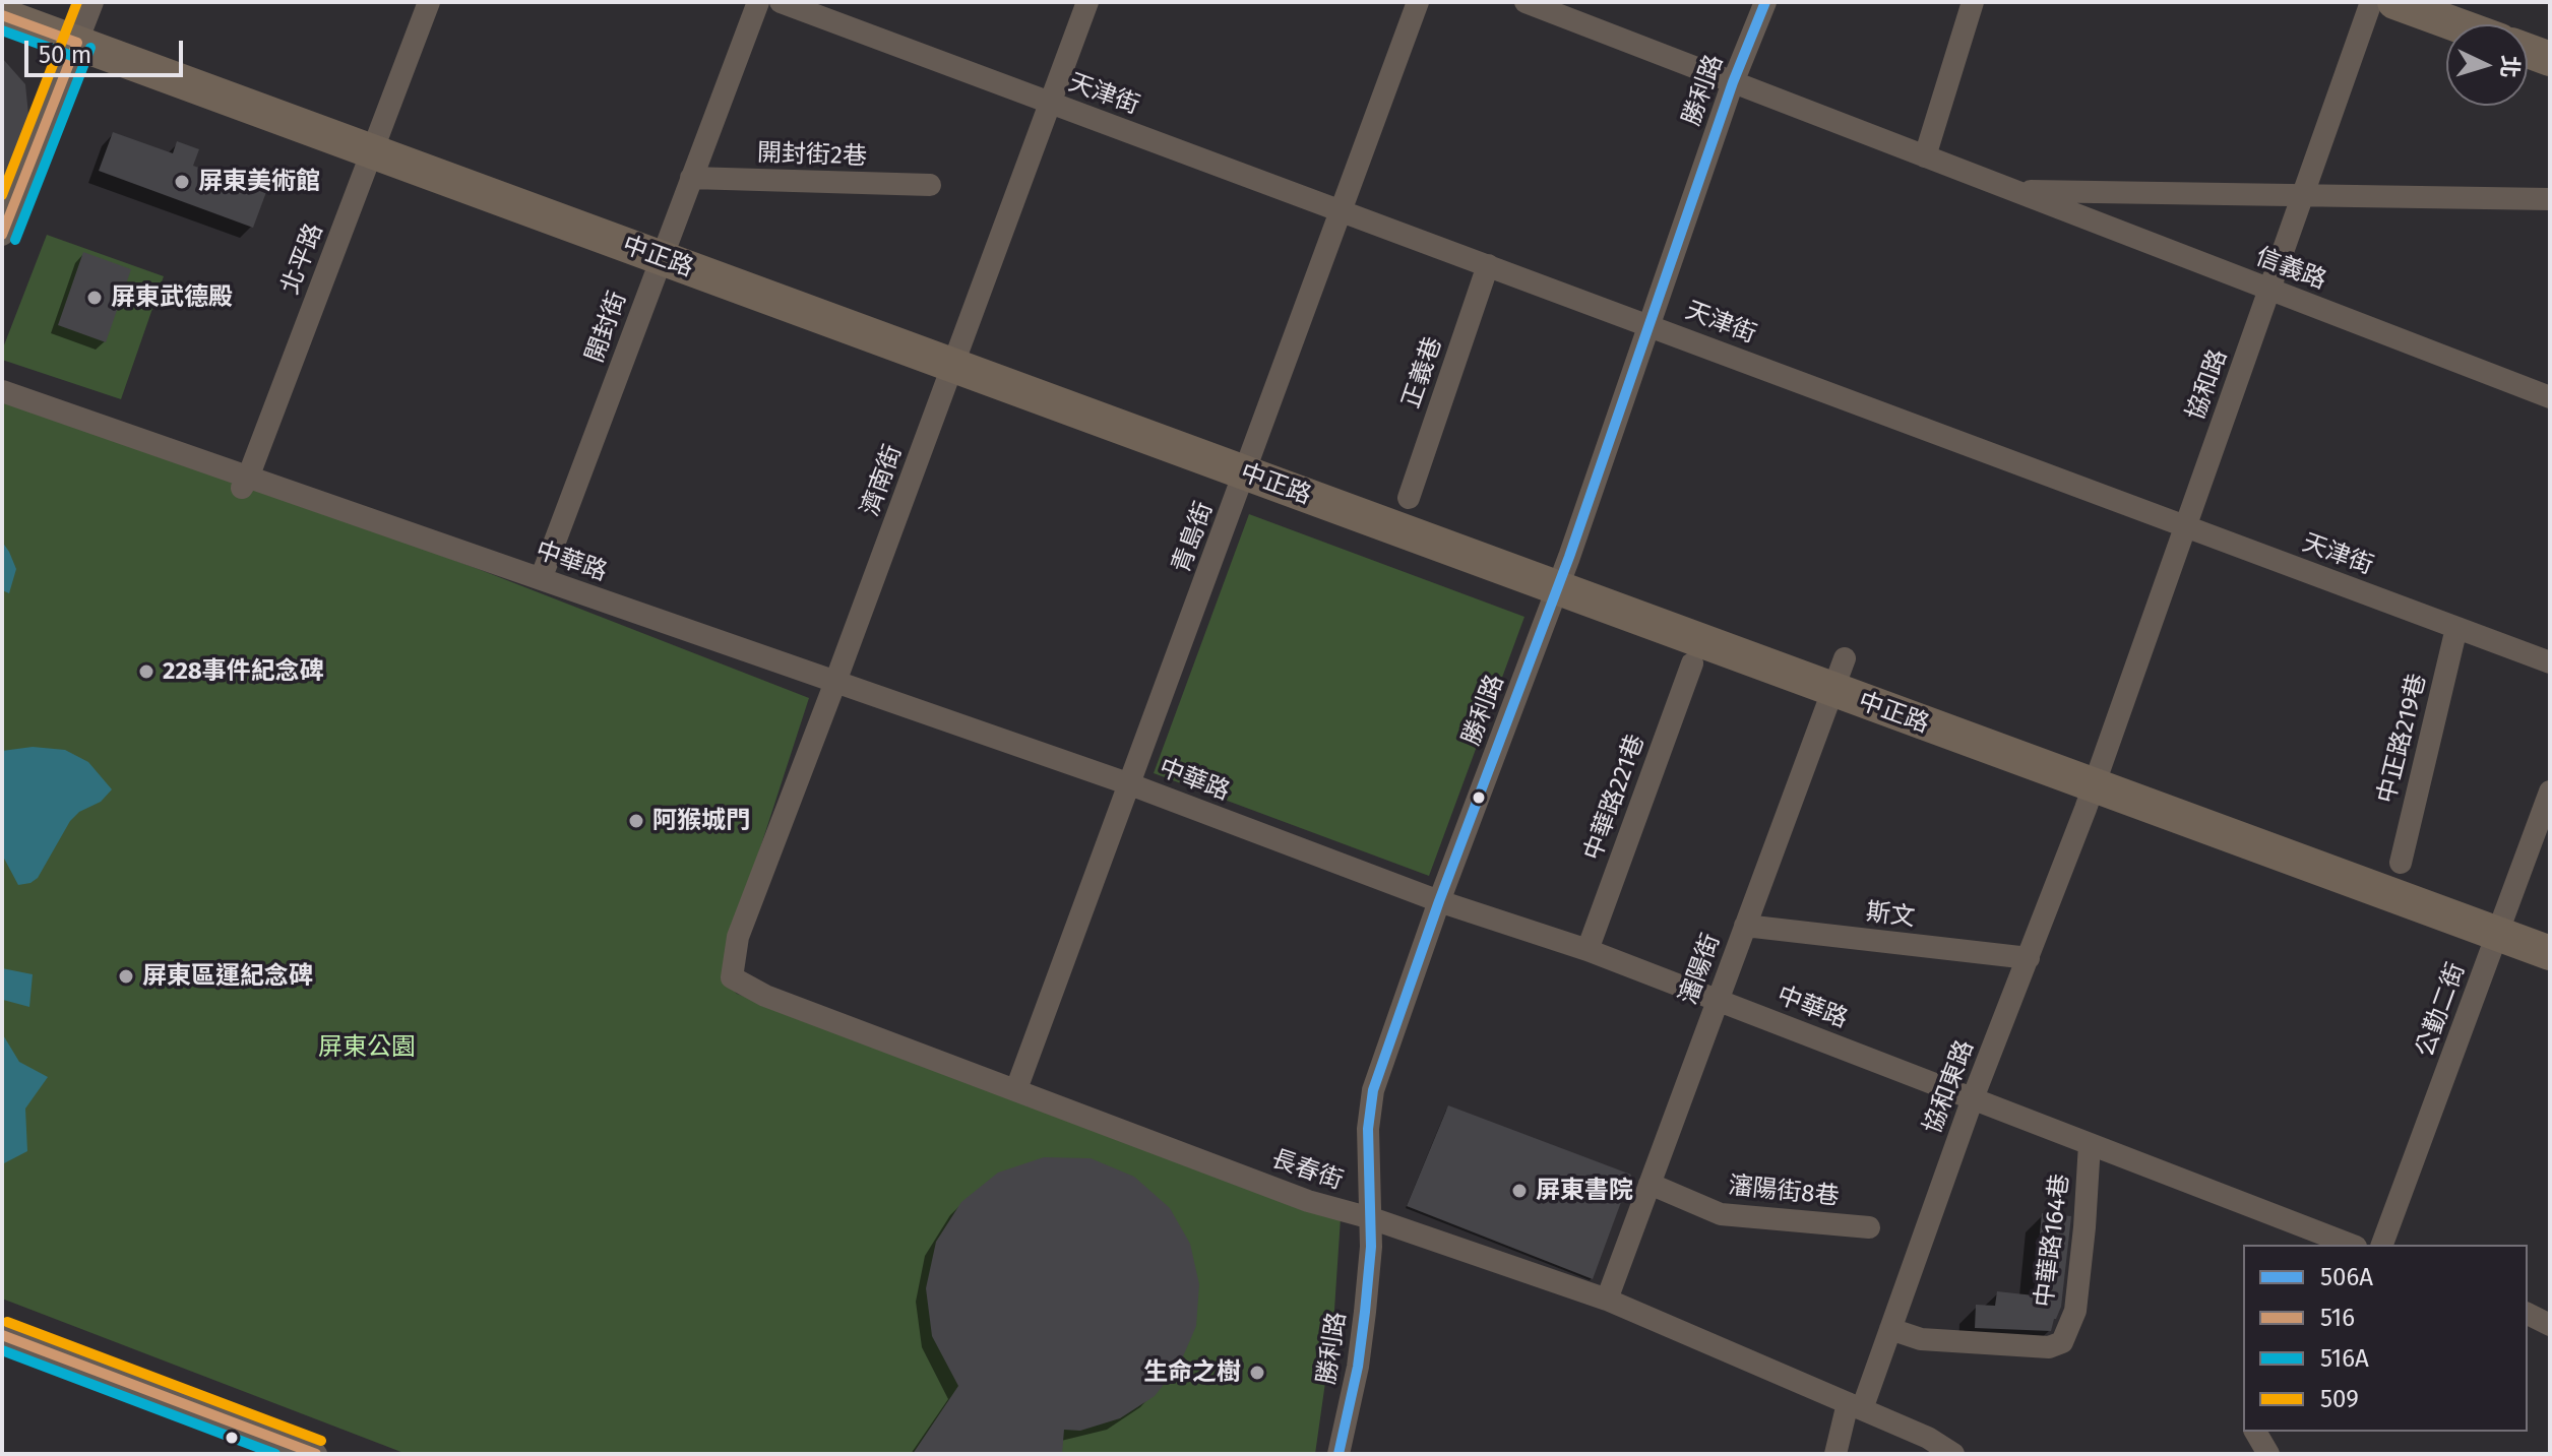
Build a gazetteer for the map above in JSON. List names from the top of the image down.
{
  "streets": {
    "main road": ["中正路"],
    "street": [
      "勝利路",
      "天津街",
      "開封街2巷",
      "北平路",
      "信義路",
      "開封街",
      "正義巷",
      "協和路",
      "濟南街",
      "青島街",
      "中華路",
      "中正路219巷",
      "中華路221巷",
      "斯文",
      "瀋陽街",
      "公勤二街",
      "協和東路",
      "長春街",
      "瀋陽街8巷",
      "中華路164巷"
    ]
  },
  "crossings": [
    ["勝利路", "天津街"],
    ["勝利路", "中正路"],
    ["勝利路", "信義路"],
    ["勝利路", "中華路"],
    ["勝利路", "長春街"],
    ["天津街", "正義巷"],
    ["天津街", "協和路"],
    ["天津街", "濟南街"],
    ["天津街", "青島街"],
    ["天津街", "中正路219巷"],
    ["開封街2巷", "開封街"],
    ["中正路", "北平路"],
    ["中正路", "開封街"],
    ["中正路", "協和路"],
    ["中正路", "濟南街"],
    ["中正路", "青島街"],
    ["中正路", "瀋陽街"],
    ["中正路", "公勤二街"],
    ["中正路", "協和東路"],
    ["北平路", "中華路"],
    ["信義路", "協和路"],
    ["開封街", "中華路"],
    ["協和路", "協和東路"],
    ["濟南街", "中華路"],
    ["濟南街", "長春街"],
    ["青島街", "中華路"],
    ["青島街", "長春街"],
    ["中華路", "中華路221巷"],
    ["中華路", "瀋陽街"],
    ["中華路", "協和東路"],
    ["中華路", "中華路164巷"],
    ["斯文", "瀋陽街"],
    ["斯文", "協和東路"],
    ["瀋陽街", "長春街"],
    ["瀋陽街", "瀋陽街8巷"],
    ["協和東路", "長春街"],
    ["協和東路", "中華路164巷"]
  ],
  "parks": ["屏東公園"],
  "places": [
    "屏東美術館",
    "屏東武德殿",
    "228事件紀念碑",
    "阿猴城門",
    "屏東區運紀念碑",
    "屏東書院",
    "生命之樹"
  ],
  "lines": [
    "transit line 506A",
    "transit line 509",
    "transit line 516",
    "transit line 516A"
  ],
  "legend": [
    "506A",
    "516",
    "516A",
    "509"
  ],
  "scale_bar": "50 m",
  "north": "right"
}
